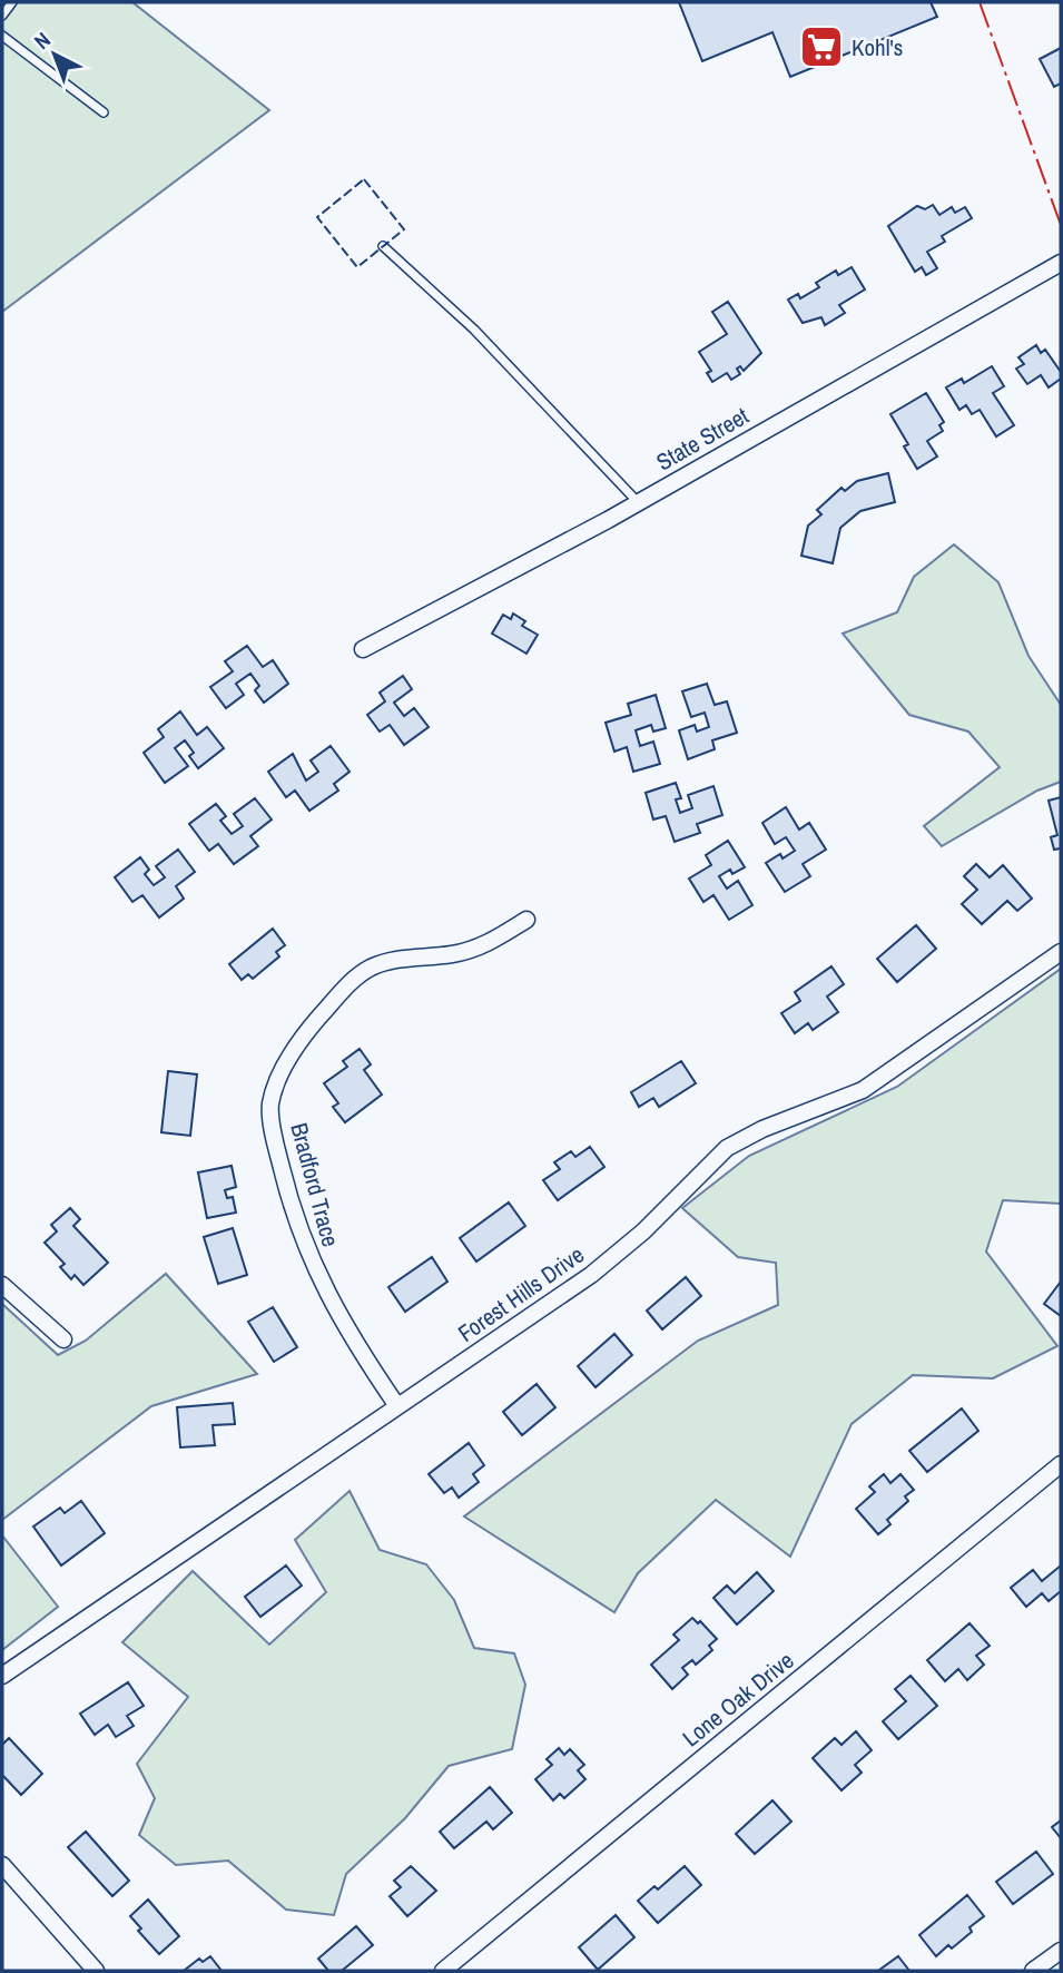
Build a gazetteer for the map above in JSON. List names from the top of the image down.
{
  "streets": {
    "street": [
      "State Street",
      "Bradford Trace",
      "Forest Hills Drive",
      "Lone Oak Drive"
    ]
  },
  "crossings": [
    ["Bradford Trace", "Forest Hills Drive"]
  ],
  "places": {
    "supermarket": ["Kohl's"]
  },
  "north": "top left"
}
